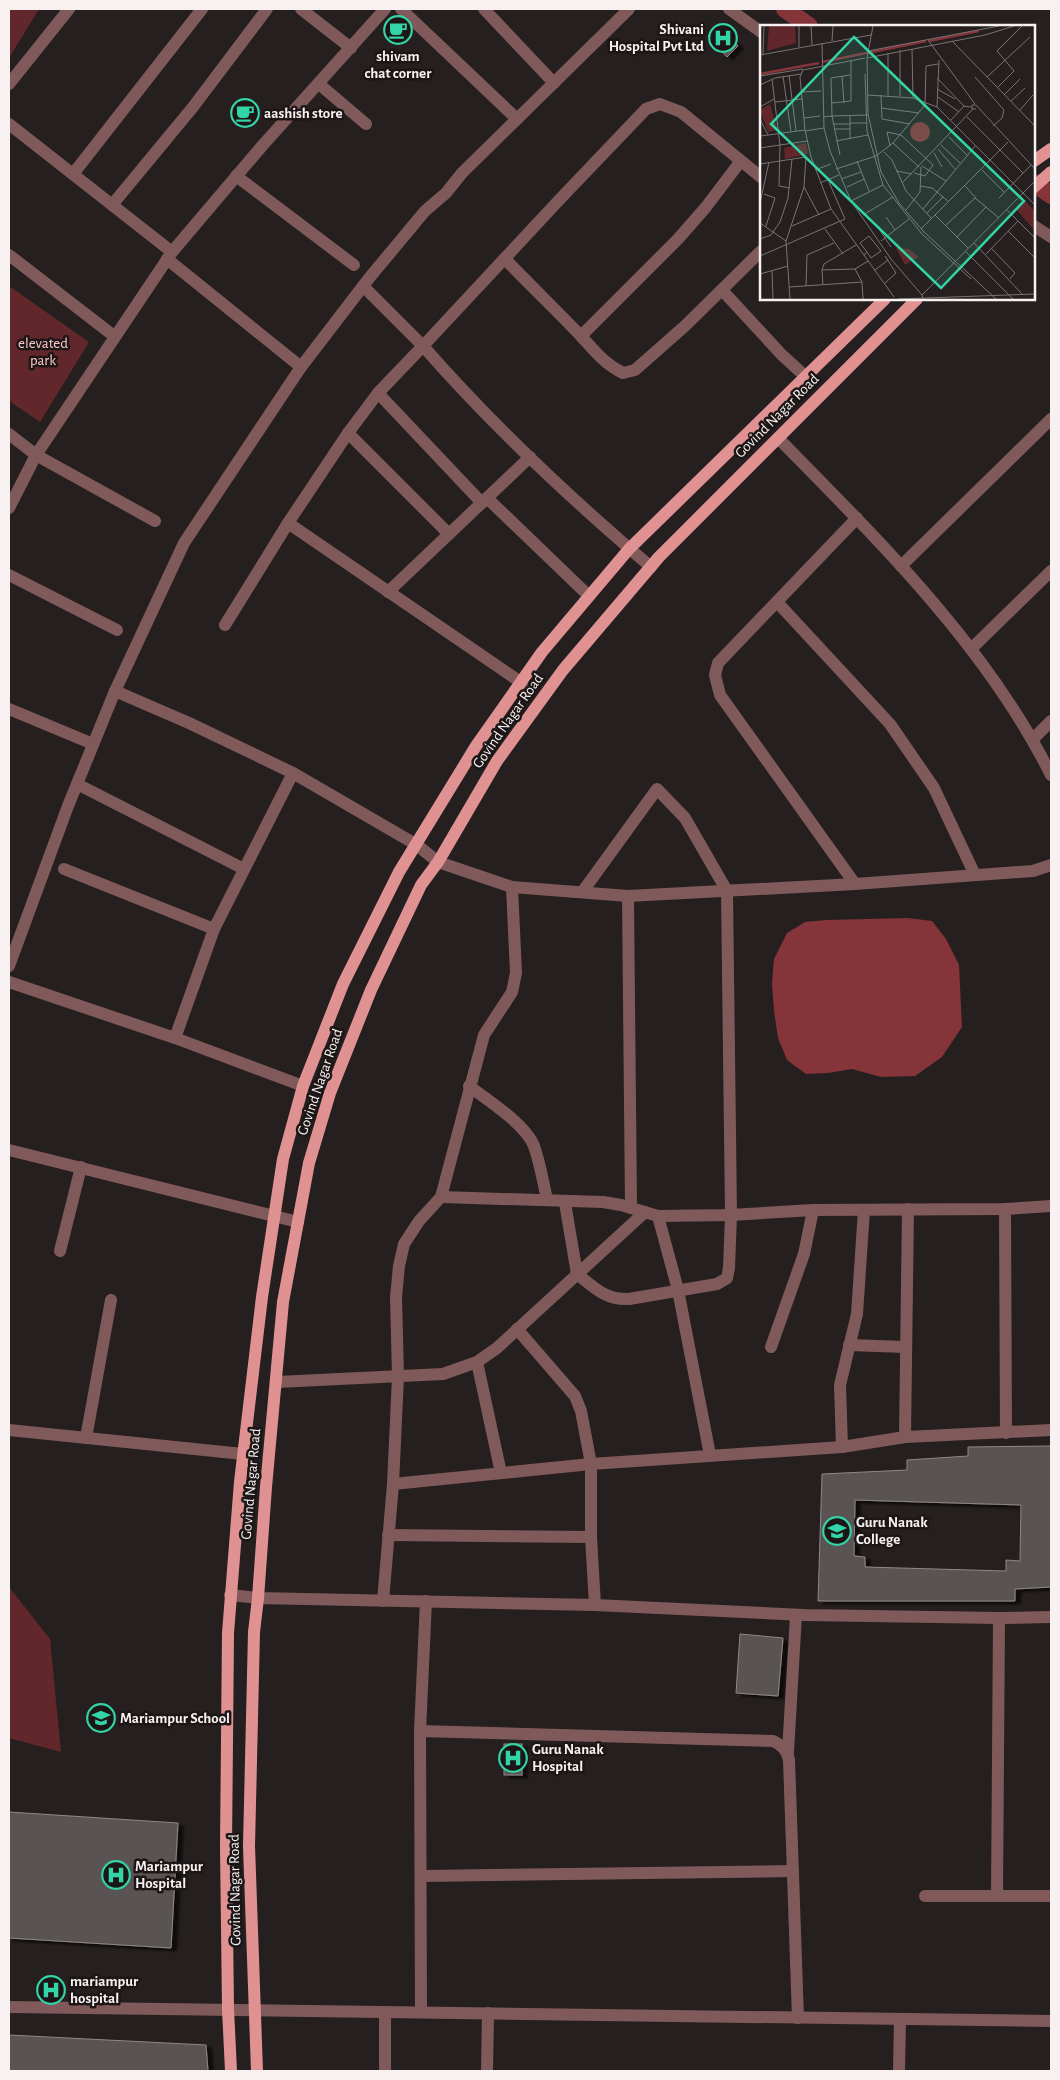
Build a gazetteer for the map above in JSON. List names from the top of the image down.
{
  "streets": {
    "main road": ["Govind Nagar Road"]
  },
  "parks": ["elevated park"],
  "places": {
    "cafe": ["shivam chat corner", "aashish store"],
    "hospital": [
      "Shivani Hospital Pvt Ltd",
      "Guru Nanak Hospital",
      "Mariampur Hospital",
      "mariampur hospital"
    ],
    "school or university": ["Guru Nanak College", "Mariampur School"]
  }
}
